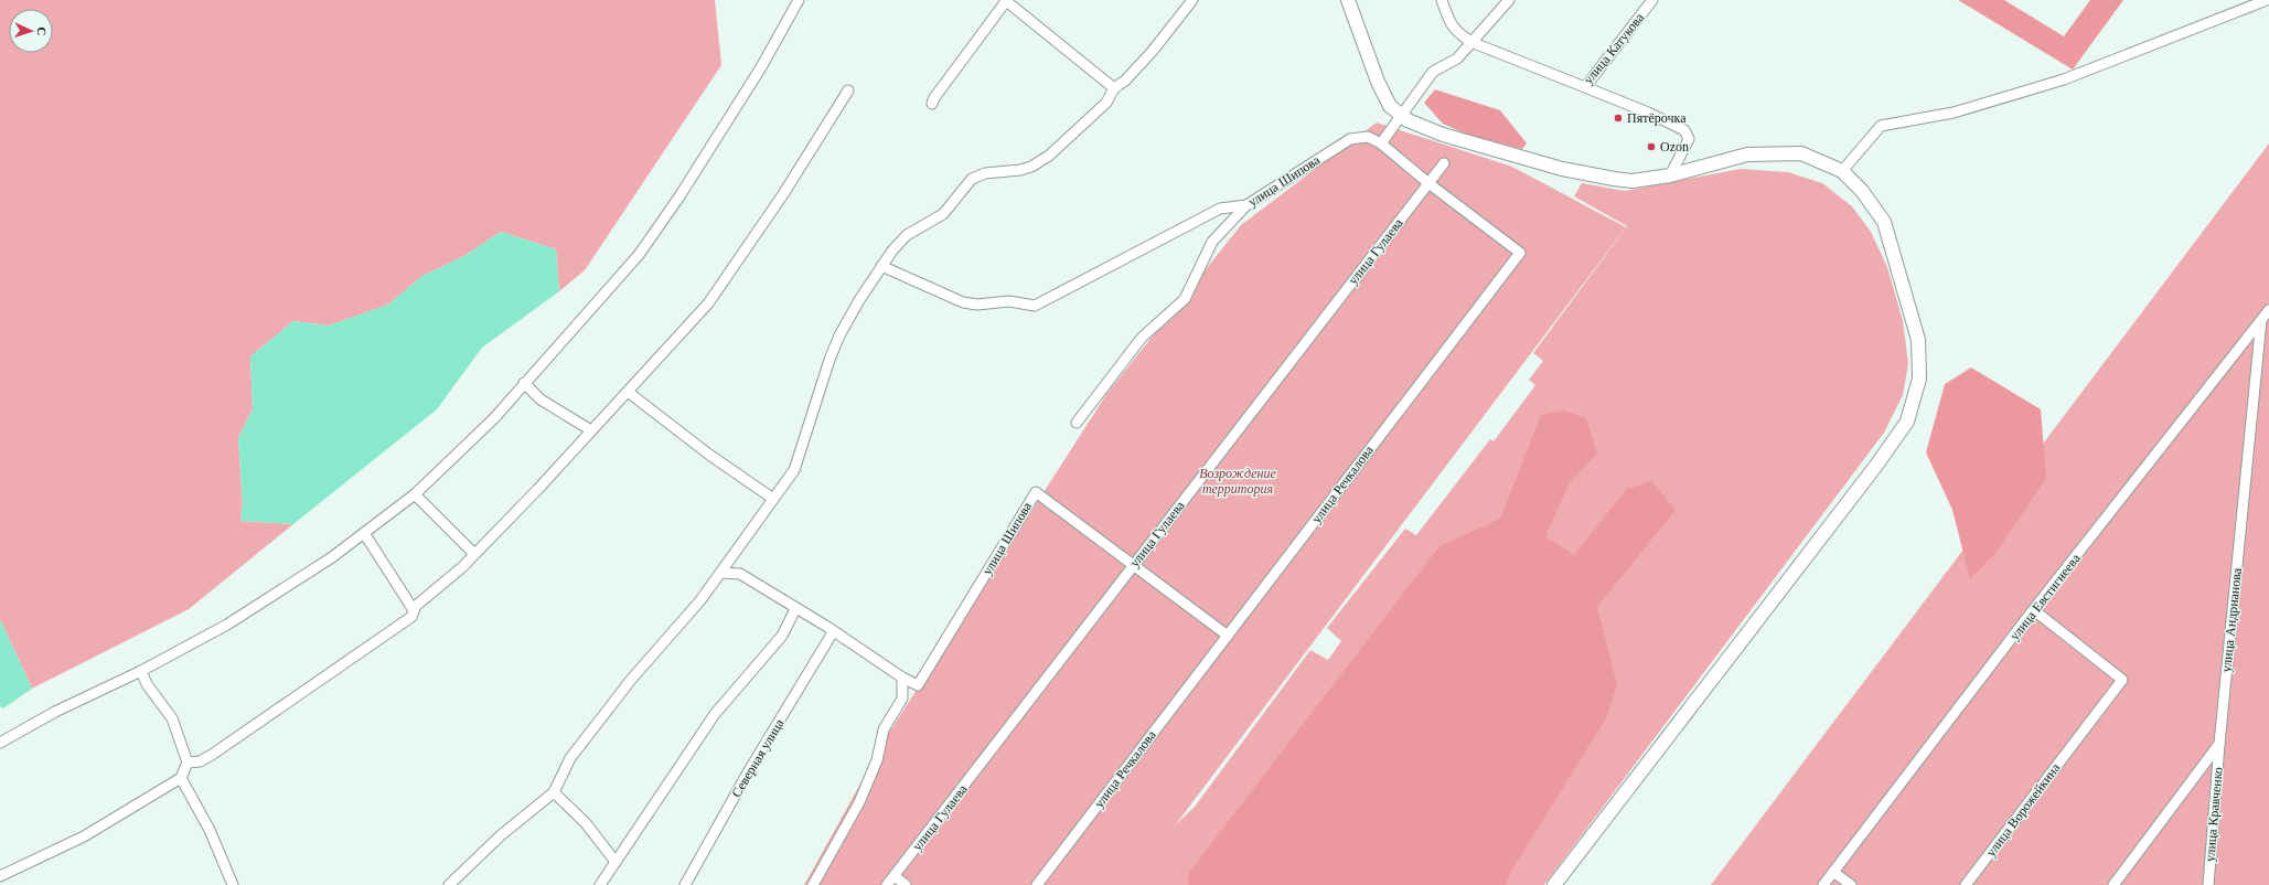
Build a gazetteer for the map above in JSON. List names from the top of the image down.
{
  "streets": {
    "street": [
      "улица Катукова",
      "улица Шипова",
      "улица Гулаева",
      "улица Речкалова",
      "улица Евстигнеева",
      "улица Андрианова",
      "Северная улица",
      "улица Ворожейкина",
      "улица Кравченко"
    ]
  },
  "crossings": [
    ["улица Шипова", "улица Гулаева"],
    ["улица Шипова", "улица Речкалова"],
    ["улица Гулаева", "улица Речкалова"],
    ["улица Евстигнеева", "улица Андрианова"],
    ["улица Евстигнеева", "улица Ворожейкина"],
    ["улица Андрианова", "улица Кравченко"]
  ],
  "parks": ["Возрождение территория"],
  "places": ["Пятёрочка", "Ozon"],
  "north": "right"
}
